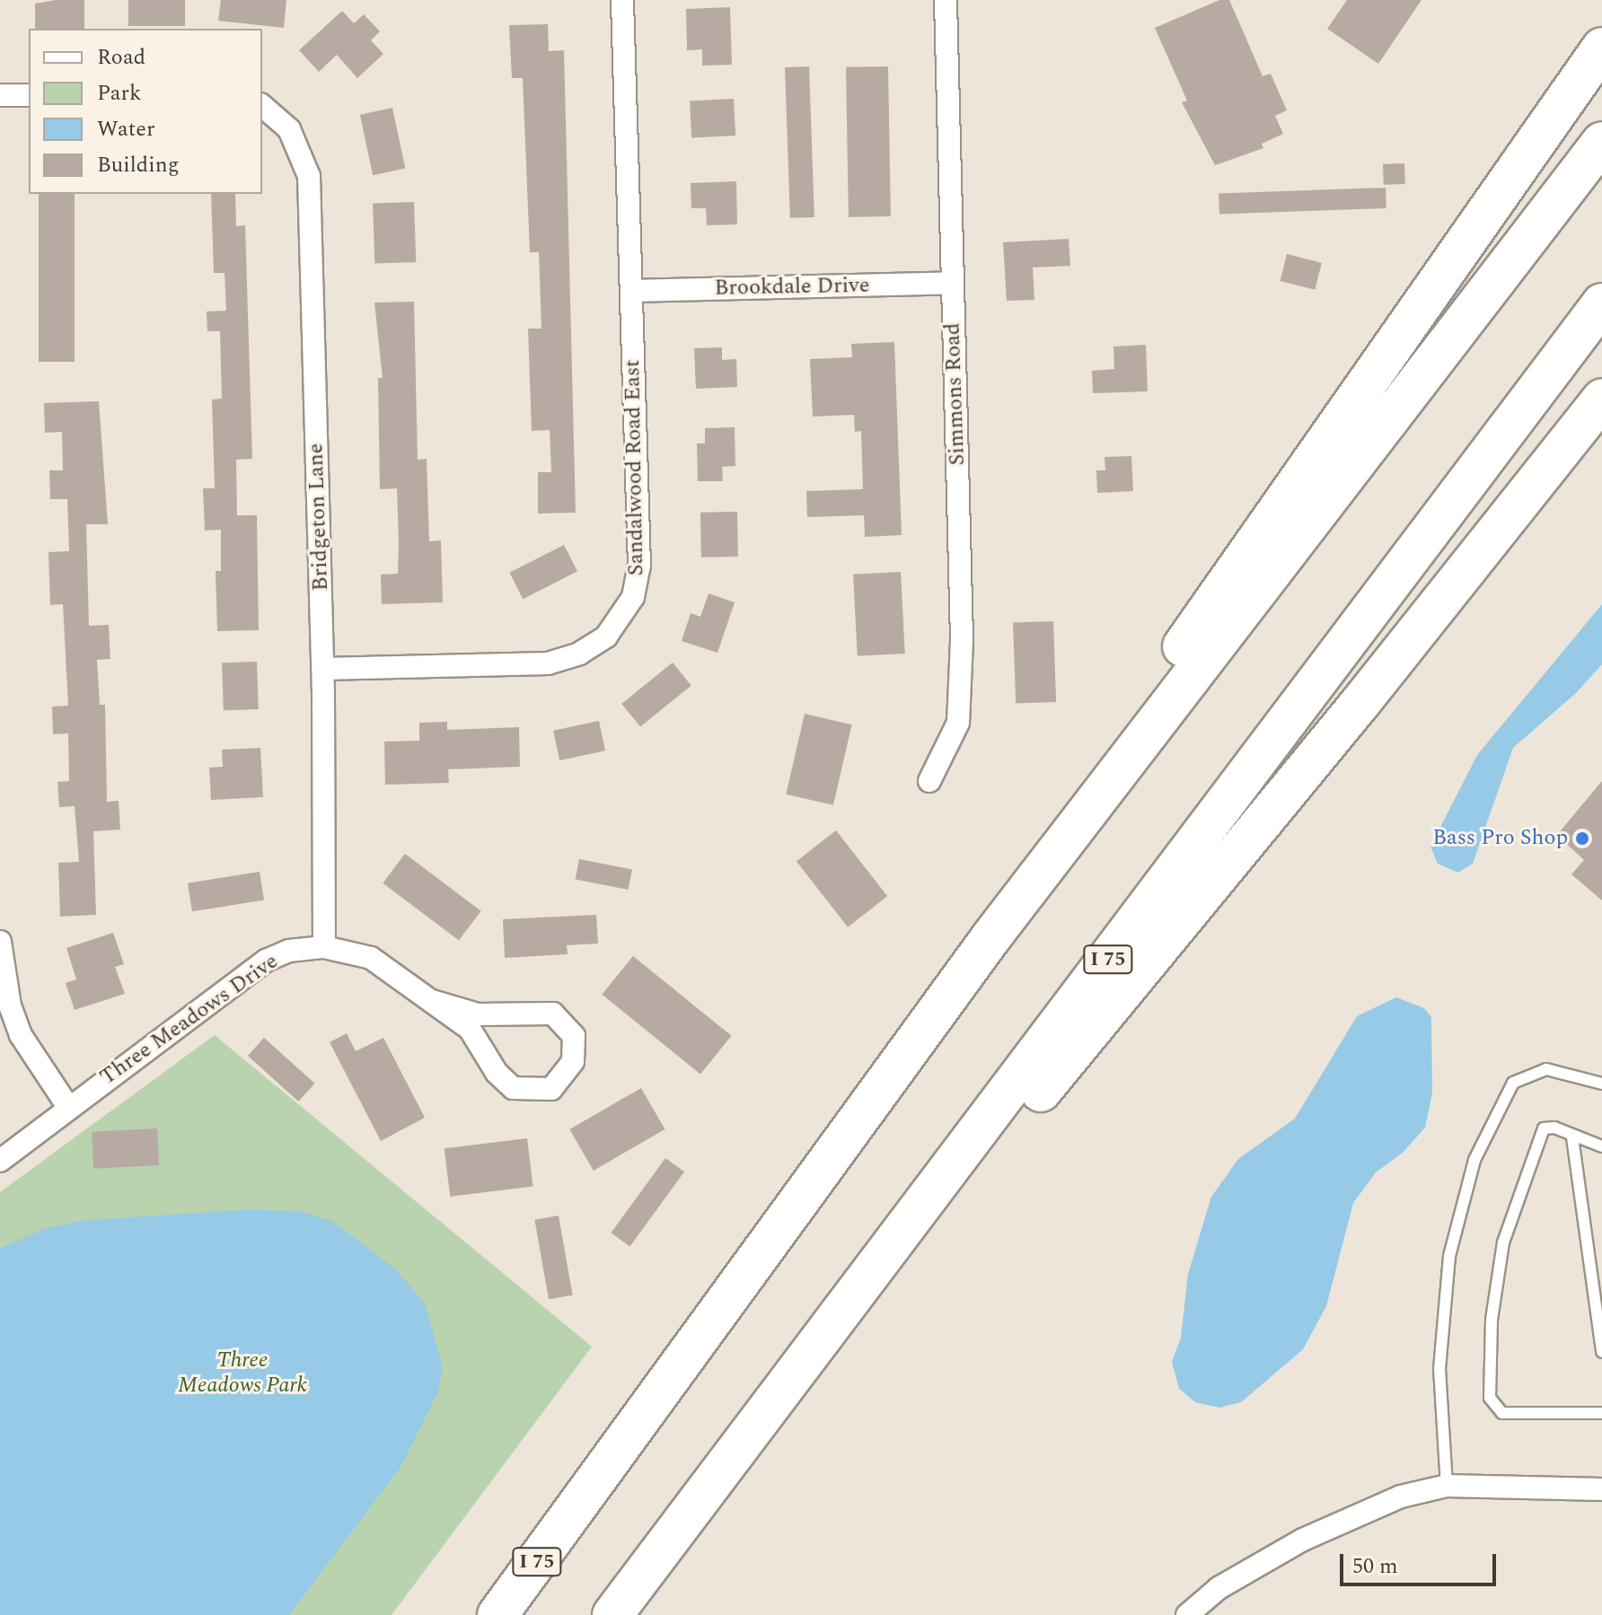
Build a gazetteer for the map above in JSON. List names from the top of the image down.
{
  "streets": {
    "highway": ["I 75"],
    "street": [
      "Brookdale Drive",
      "Simmons Road",
      "Sandalwood Road East",
      "Bridgeton Lane",
      "Three Meadows Drive"
    ]
  },
  "crossings": [
    ["Brookdale Drive", "Simmons Road"],
    ["Brookdale Drive", "Sandalwood Road East"],
    ["Sandalwood Road East", "Bridgeton Lane"],
    ["Bridgeton Lane", "Three Meadows Drive"]
  ],
  "parks": ["Three Meadows Park"],
  "places": ["Bass Pro Shop"],
  "legend": [
    "Road",
    "Park",
    "Water",
    "Building"
  ],
  "scale_bar": "50 m"
}
